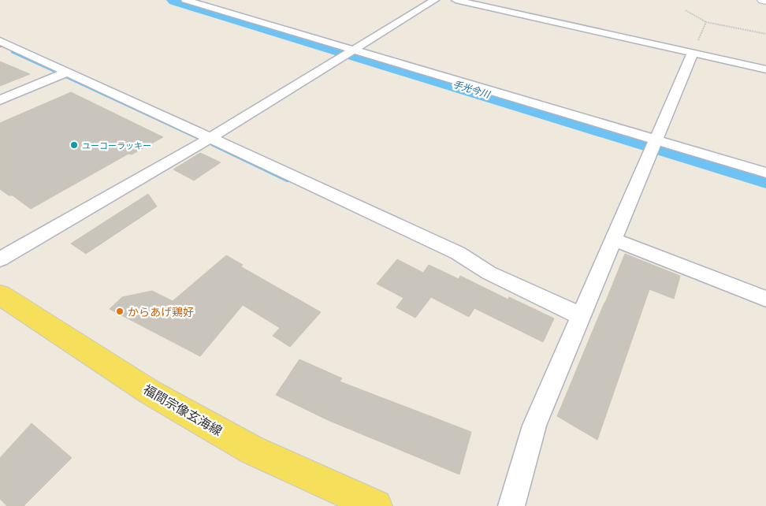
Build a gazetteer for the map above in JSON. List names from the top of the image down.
{
  "streets": {
    "main road": ["福間宗像玄海線"]
  },
  "water": ["手光今川"],
  "places": ["ユーコーラッキー", "からあげ鶏好"]
}
